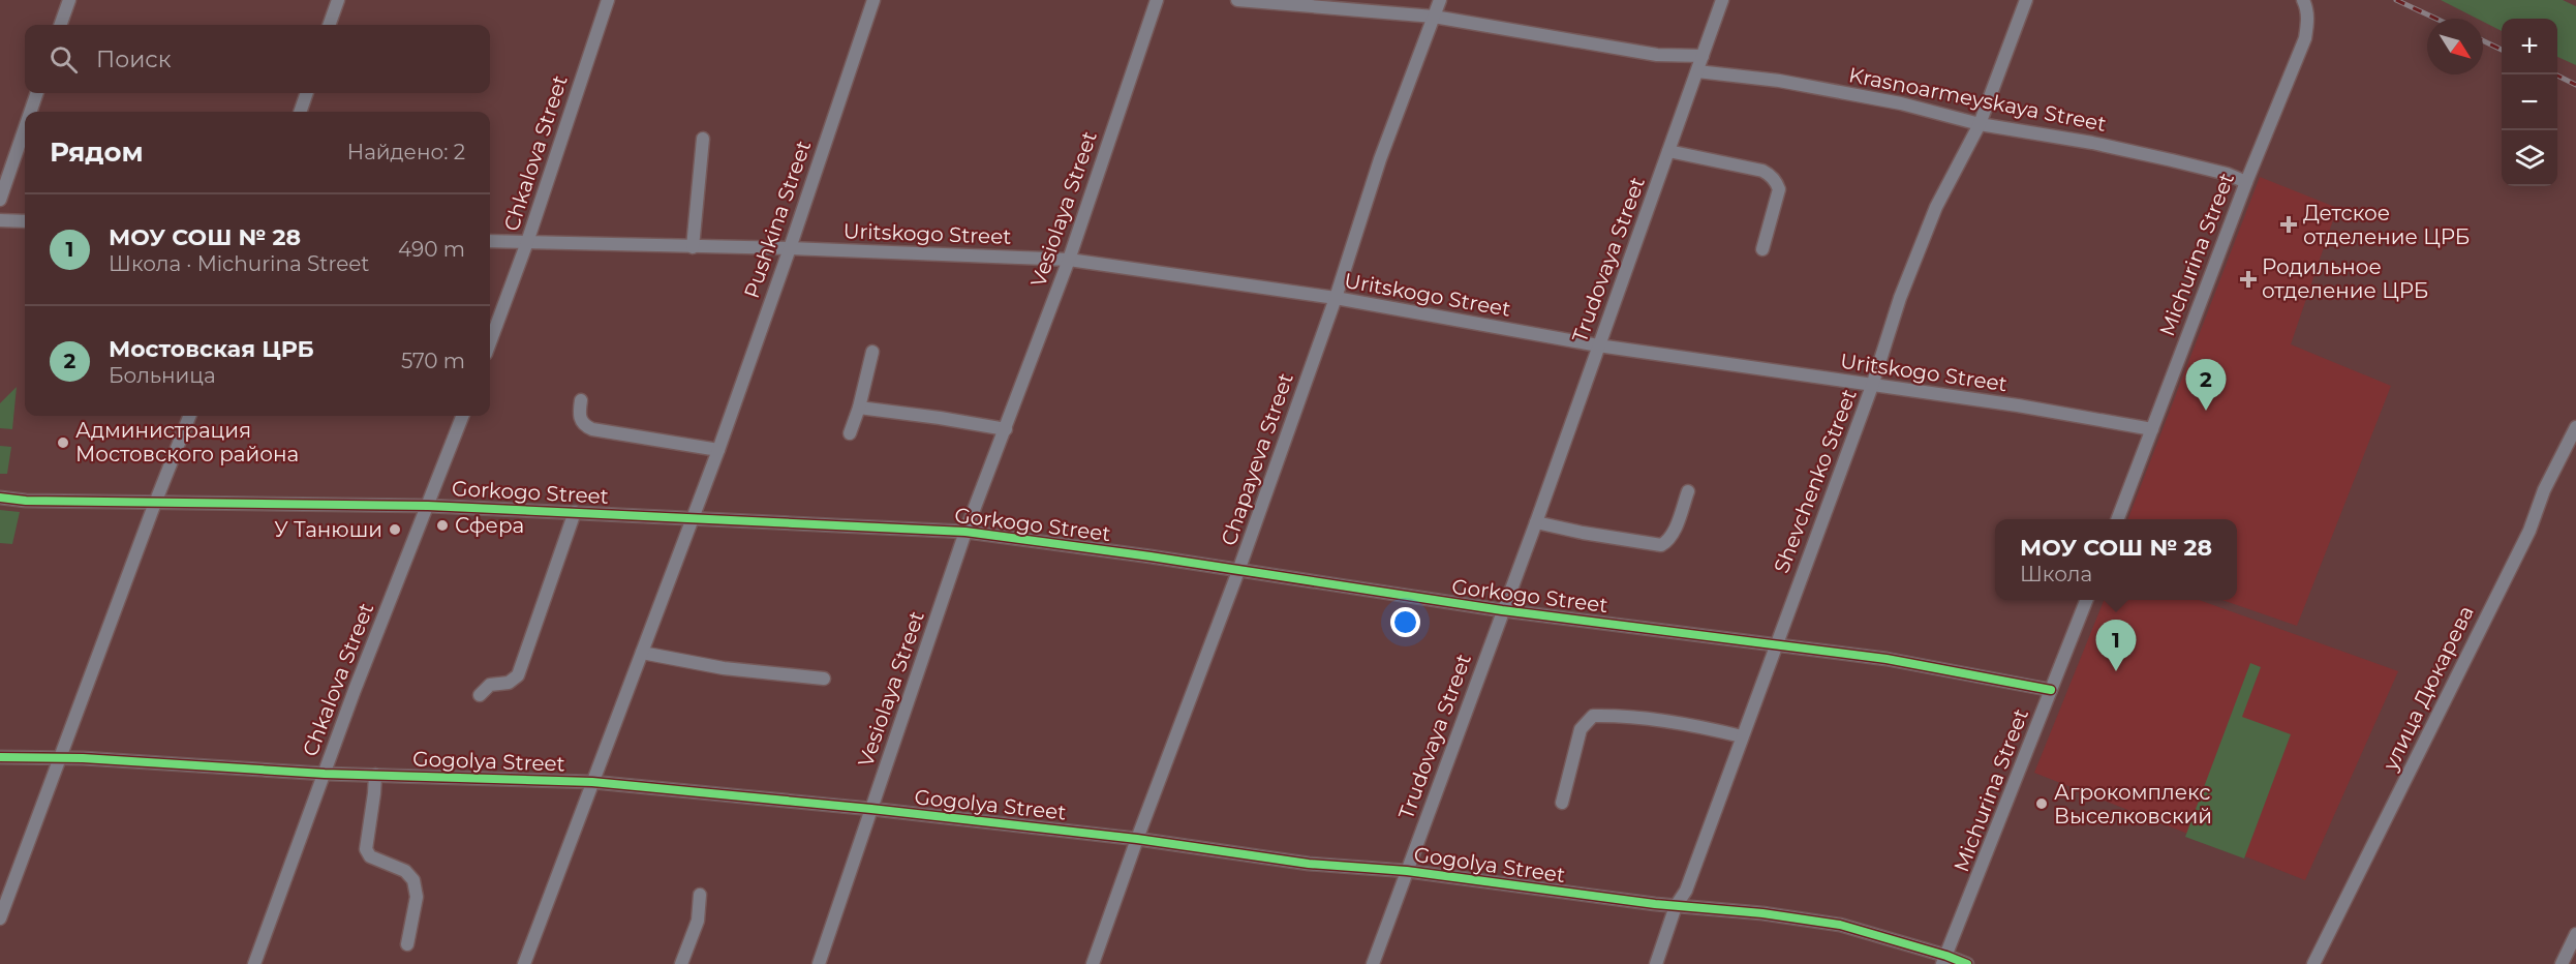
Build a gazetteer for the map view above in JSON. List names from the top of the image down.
{
  "streets": {
    "street": [
      "Krasnoarmeyskaya Street",
      "Chkalova Street",
      "Vesiolaya Street",
      "Pushkina Street",
      "Uritskogo Street",
      "Michurina Street",
      "Trudovaya Street",
      "Chapayeva Street",
      "Shevchenko Street",
      "Gorkogo Street",
      "улица Дюкарева",
      "Gogolya Street"
    ]
  },
  "crossings": [
    ["Krasnoarmeyskaya Street", "Michurina Street"],
    ["Krasnoarmeyskaya Street", "Trudovaya Street"],
    ["Krasnoarmeyskaya Street", "Shevchenko Street"],
    ["Chkalova Street", "Uritskogo Street"],
    ["Chkalova Street", "Gorkogo Street"],
    ["Chkalova Street", "Gogolya Street"],
    ["Vesiolaya Street", "Uritskogo Street"],
    ["Vesiolaya Street", "Gorkogo Street"],
    ["Vesiolaya Street", "Gogolya Street"],
    ["Pushkina Street", "Uritskogo Street"],
    ["Pushkina Street", "Gorkogo Street"],
    ["Pushkina Street", "Gogolya Street"],
    ["Uritskogo Street", "Michurina Street"],
    ["Uritskogo Street", "Trudovaya Street"],
    ["Uritskogo Street", "Chapayeva Street"],
    ["Uritskogo Street", "Shevchenko Street"],
    ["Michurina Street", "Gorkogo Street"],
    ["Michurina Street", "Gogolya Street"],
    ["Trudovaya Street", "Gorkogo Street"],
    ["Trudovaya Street", "Gogolya Street"],
    ["Chapayeva Street", "Gorkogo Street"],
    ["Chapayeva Street", "Gogolya Street"],
    ["Shevchenko Street", "Gorkogo Street"],
    ["Shevchenko Street", "Gogolya Street"]
  ],
  "places": {
    "health": ["Детское отделение ЦРБ", "Родильное отделение ЦРБ"],
    "other": [
      "Администрация Мостовского района",
      "Сфера",
      "У Танюши",
      "Агрокомплекс Выселковский"
    ]
  },
  "north": "bottom right",
  "page": {
    "map_buttons": ["+", "−"],
    "search": "Поиск",
    "heading": ["Рядом", "Найдено: 2"],
    "list": [
      {
        "mark": "1",
        "name": "МОУ СОШ № 28",
        "note": "Школа · Michurina Street",
        "value": "490 m"
      },
      {
        "mark": "2",
        "name": "Мостовская ЦРБ",
        "note": "Больница",
        "value": "570 m"
      }
    ],
    "pins": ["2", "1"],
    "popup": ["МОУ СОШ № 28", "Школа"]
  }
}
